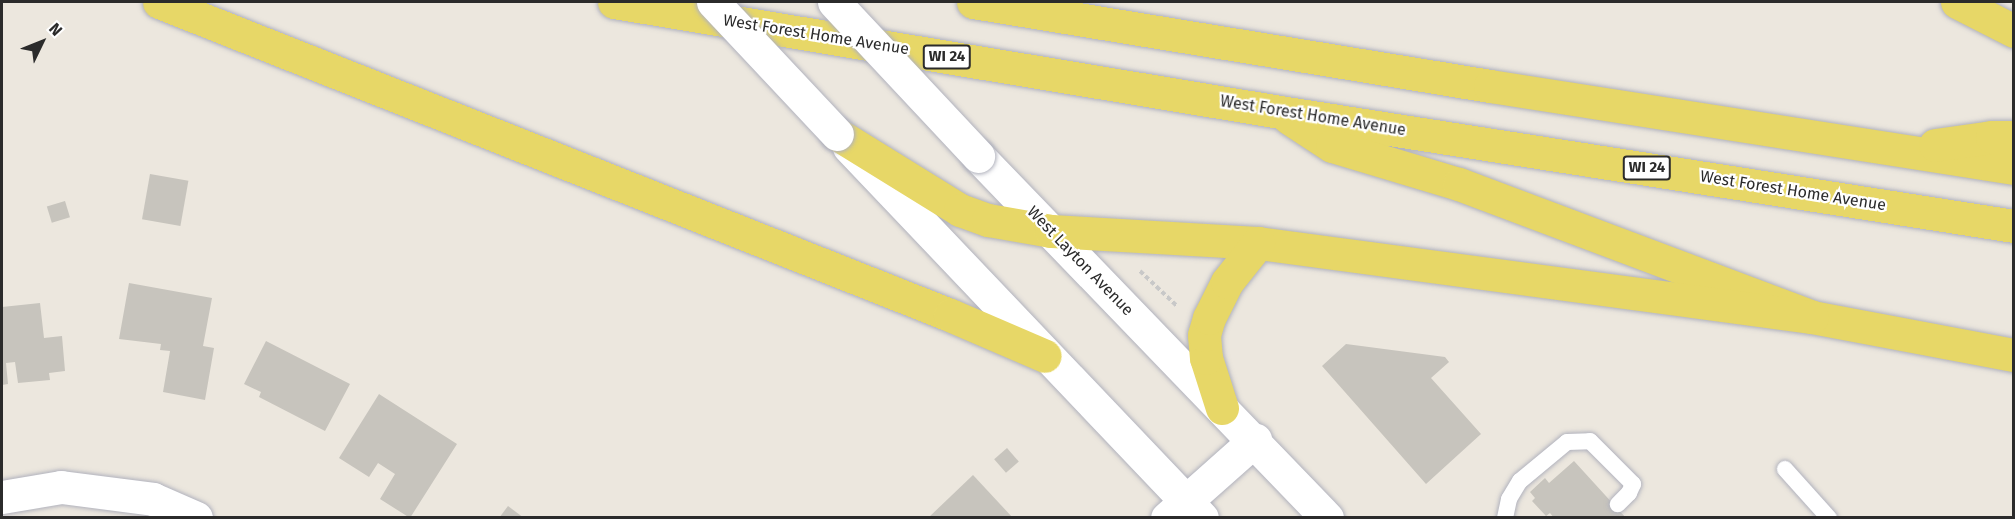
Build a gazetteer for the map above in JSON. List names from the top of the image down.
{
  "streets": {
    "main road": ["West Forest Home Avenue", "WI 24", "West Layton Avenue"]
  },
  "north": "top right"
}
